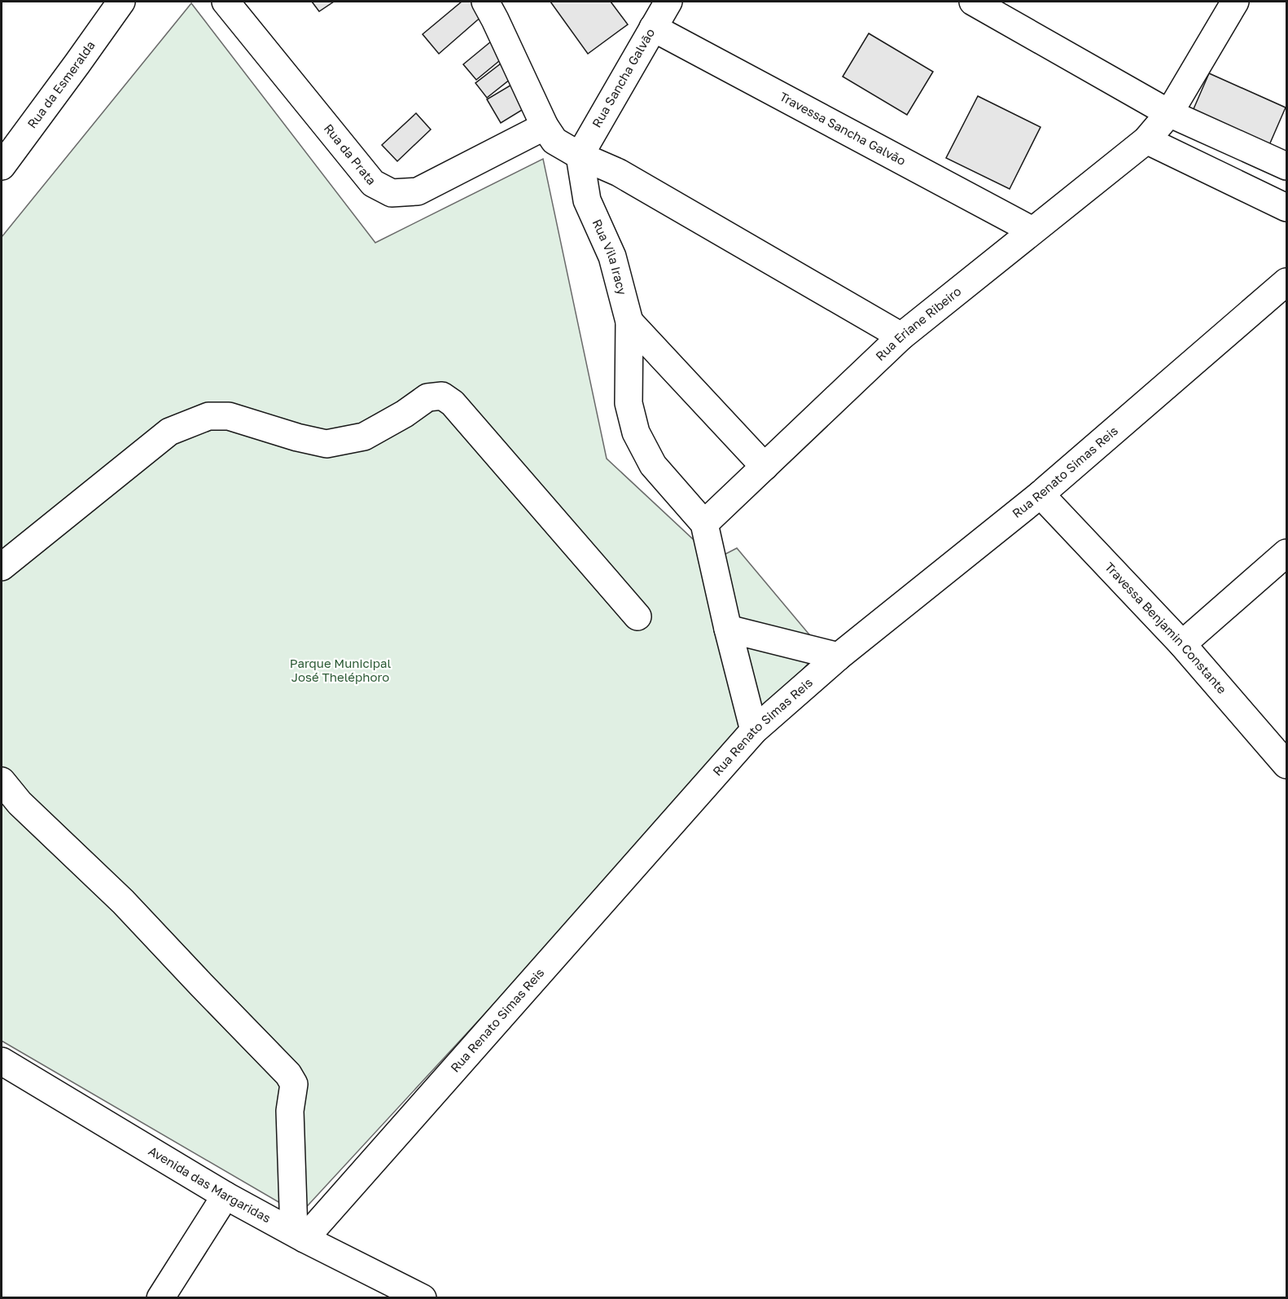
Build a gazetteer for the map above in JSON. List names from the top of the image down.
{
  "streets": {
    "street": [
      "Rua Sancha Galvão",
      "Rua da Esmeralda",
      "Travessa Sancha Galvão",
      "Rua da Prata",
      "Rua Vila Iracy",
      "Rua Eriane Ribeiro",
      "Rua Renato Simas Reis",
      "Travessa Benjamin Constante",
      "Avenida das Margaridas"
    ]
  },
  "crossings": [
    ["Rua Sancha Galvão", "Travessa Sancha Galvão"],
    ["Rua Sancha Galvão", "Rua Vila Iracy"],
    ["Travessa Sancha Galvão", "Rua Eriane Ribeiro"],
    ["Rua Vila Iracy", "Rua Eriane Ribeiro"],
    ["Rua Renato Simas Reis", "Travessa Benjamin Constante"],
    ["Rua Renato Simas Reis", "Avenida das Margaridas"]
  ],
  "parks": ["Parque Municipal José Theléphoro"]
}
